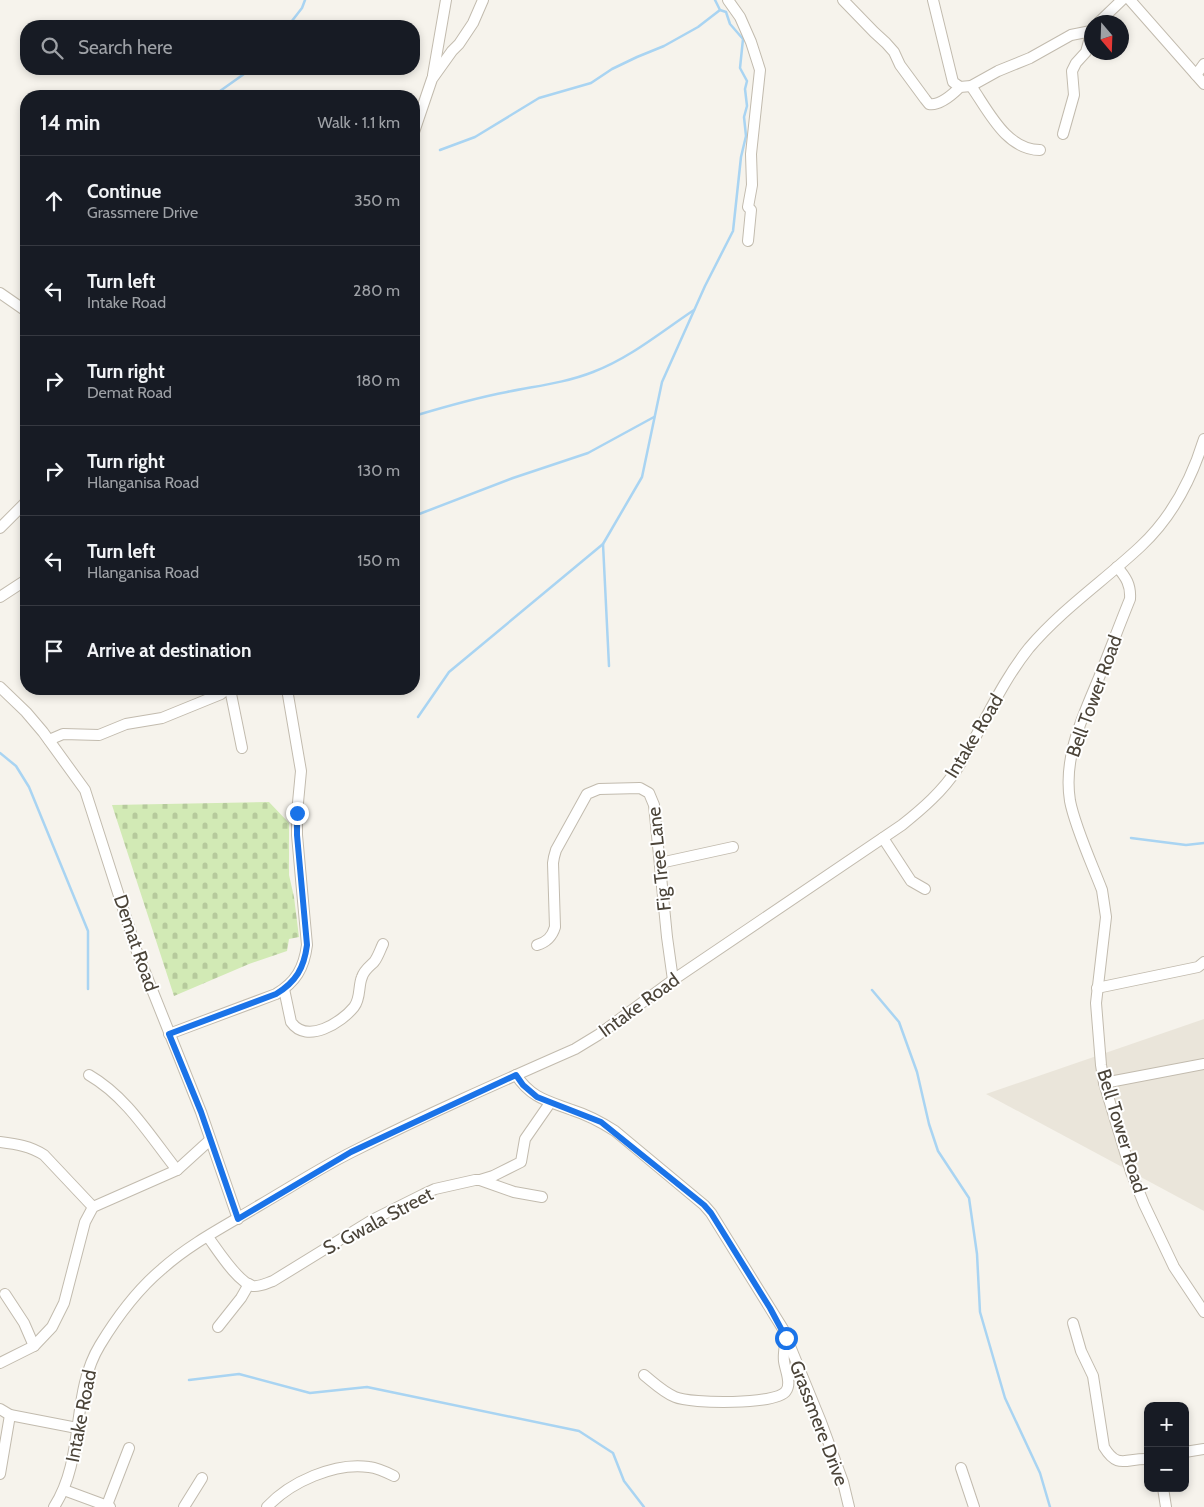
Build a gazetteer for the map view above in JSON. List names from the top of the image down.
{
  "streets": {
    "street": [
      "Bell Tower Road",
      "Intake Road",
      "Fig Tree Lane",
      "Demat Road",
      "S. Gwala Street",
      "Grassmere Drive"
    ]
  },
  "crossings": [
    ["Bell Tower Road", "Intake Road"],
    ["Intake Road", "Fig Tree Lane"],
    ["Intake Road", "Demat Road"],
    ["Intake Road", "Grassmere Drive"]
  ],
  "north": "bottom",
  "page": {
    "search": "Search here",
    "heading": ["14 min", "Walk · 1.1 km"],
    "list": [
      ["Continue", "Grassmere Drive", "350 m"],
      ["Turn left", "Intake Road", "280 m"],
      ["Turn right", "Demat Road", "180 m"],
      ["Turn right", "Hlanganisa Road", "130 m"],
      ["Turn left", "Hlanganisa Road", "150 m"],
      "Arrive at destination"
    ],
    "map_buttons": ["+", "−"]
  }
}
